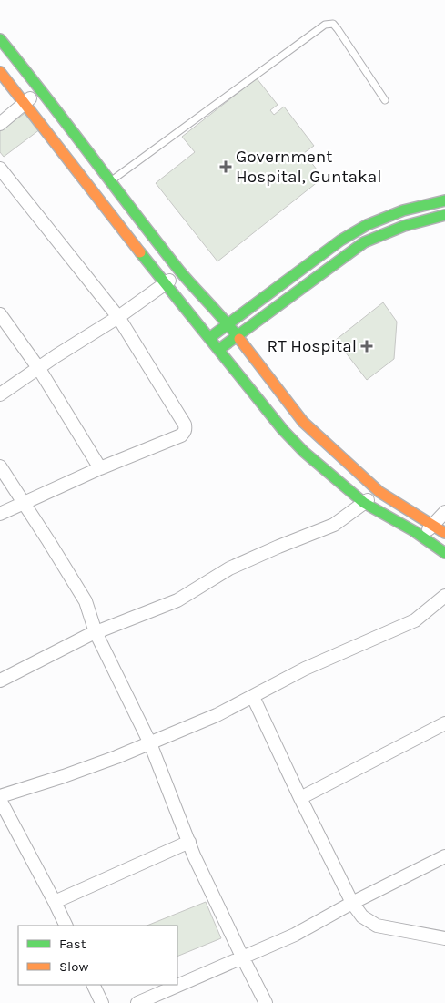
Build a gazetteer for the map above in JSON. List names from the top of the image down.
{
  "places": {
    "health": ["Government Hospital, Guntakal", "RT Hospital"]
  },
  "legend": ["Fast", "Slow"]
}
